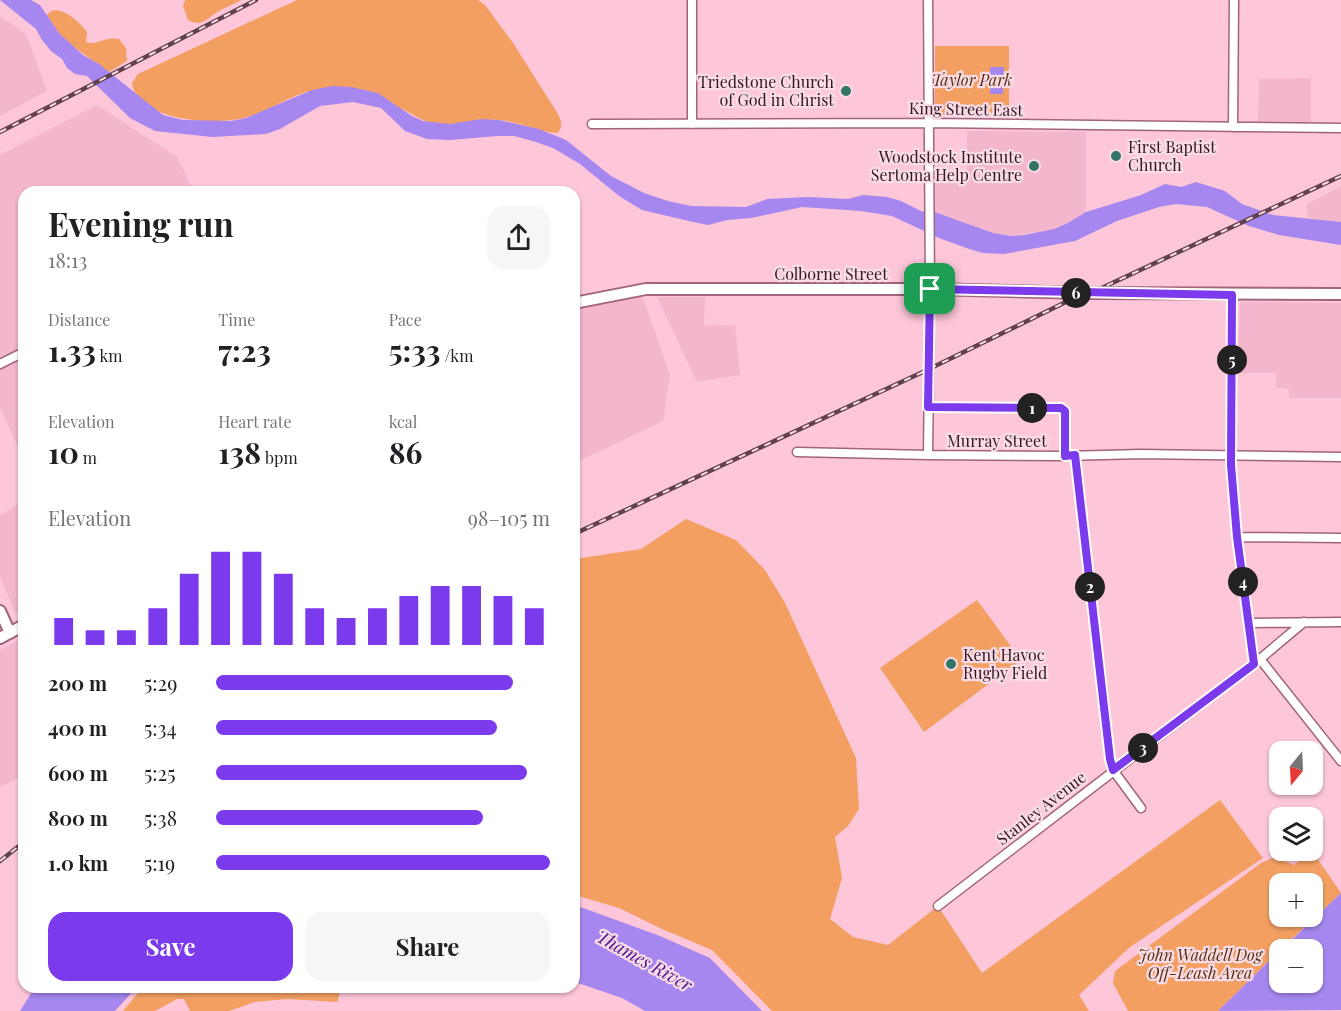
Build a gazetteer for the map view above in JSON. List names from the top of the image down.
{
  "streets": {
    "street": [
      "King Street East",
      "Colborne Street",
      "Murray Street",
      "Stanley Avenue"
    ]
  },
  "water": ["Thames River"],
  "parks": ["Taylor Park", "John Waddell Dog Off-Leash Area"],
  "places": [
    "Triedstone Church of God in Christ",
    "First Baptist Church",
    "Woodstock Institute Sertoma Help Centre",
    "Kent Havoc Rugby Field"
  ],
  "north": "bottom",
  "page": {
    "heading": ["Evening run", "18:13"],
    "pins": [
      "6",
      "5",
      "1",
      "4",
      "2",
      "3"
    ],
    "stats": [
      ["Distance", "1.33 km"],
      ["Time", "7:23"],
      ["Pace", "5:33 /km"],
      ["Elevation", "10 m"],
      ["Heart rate", "138 bpm"],
      ["kcal", "86"]
    ],
    "chart": ["Elevation", "98–105 m"],
    "list": [
      {
        "name": "200 m",
        "note": "5:29"
      },
      {
        "name": "400 m",
        "note": "5:34"
      },
      {
        "name": "600 m",
        "note": "5:25"
      },
      {
        "name": "800 m",
        "note": "5:38"
      },
      {
        "name": "1.0 km",
        "note": "5:19"
      }
    ],
    "map_buttons": ["+", "−"],
    "buttons": ["Save", "Share"]
  }
}
